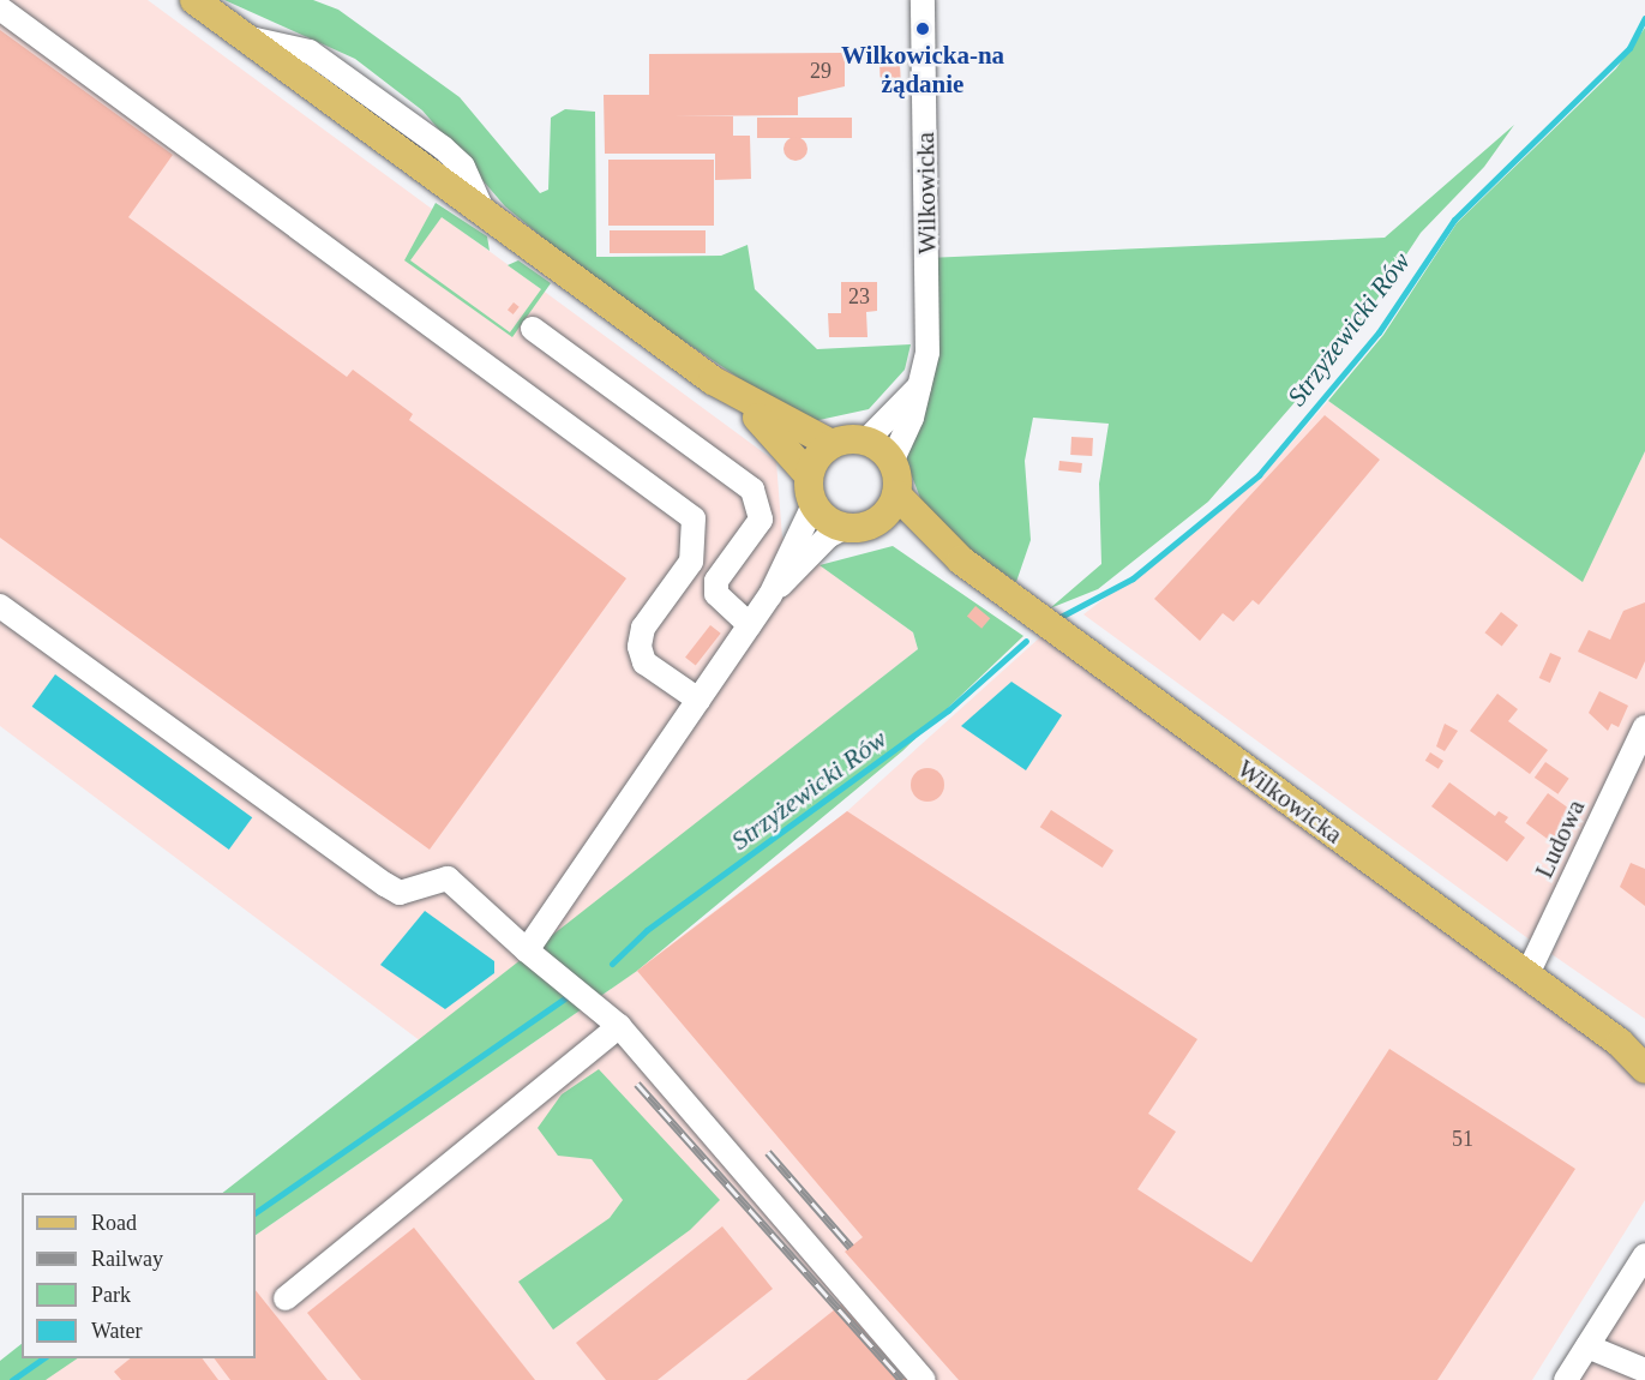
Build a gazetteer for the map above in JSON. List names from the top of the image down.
{
  "streets": {
    "main road": ["Wilkowicka"],
    "street": ["Ludowa"]
  },
  "crossings": [
    ["Wilkowicka", "Ludowa"]
  ],
  "water": ["Strzyżewicki Rów"],
  "places": ["Wilkowicka-na żądanie"],
  "house_numbers": ["29", "23", "51"],
  "legend": [
    "Road",
    "Railway",
    "Park",
    "Water"
  ]
}
